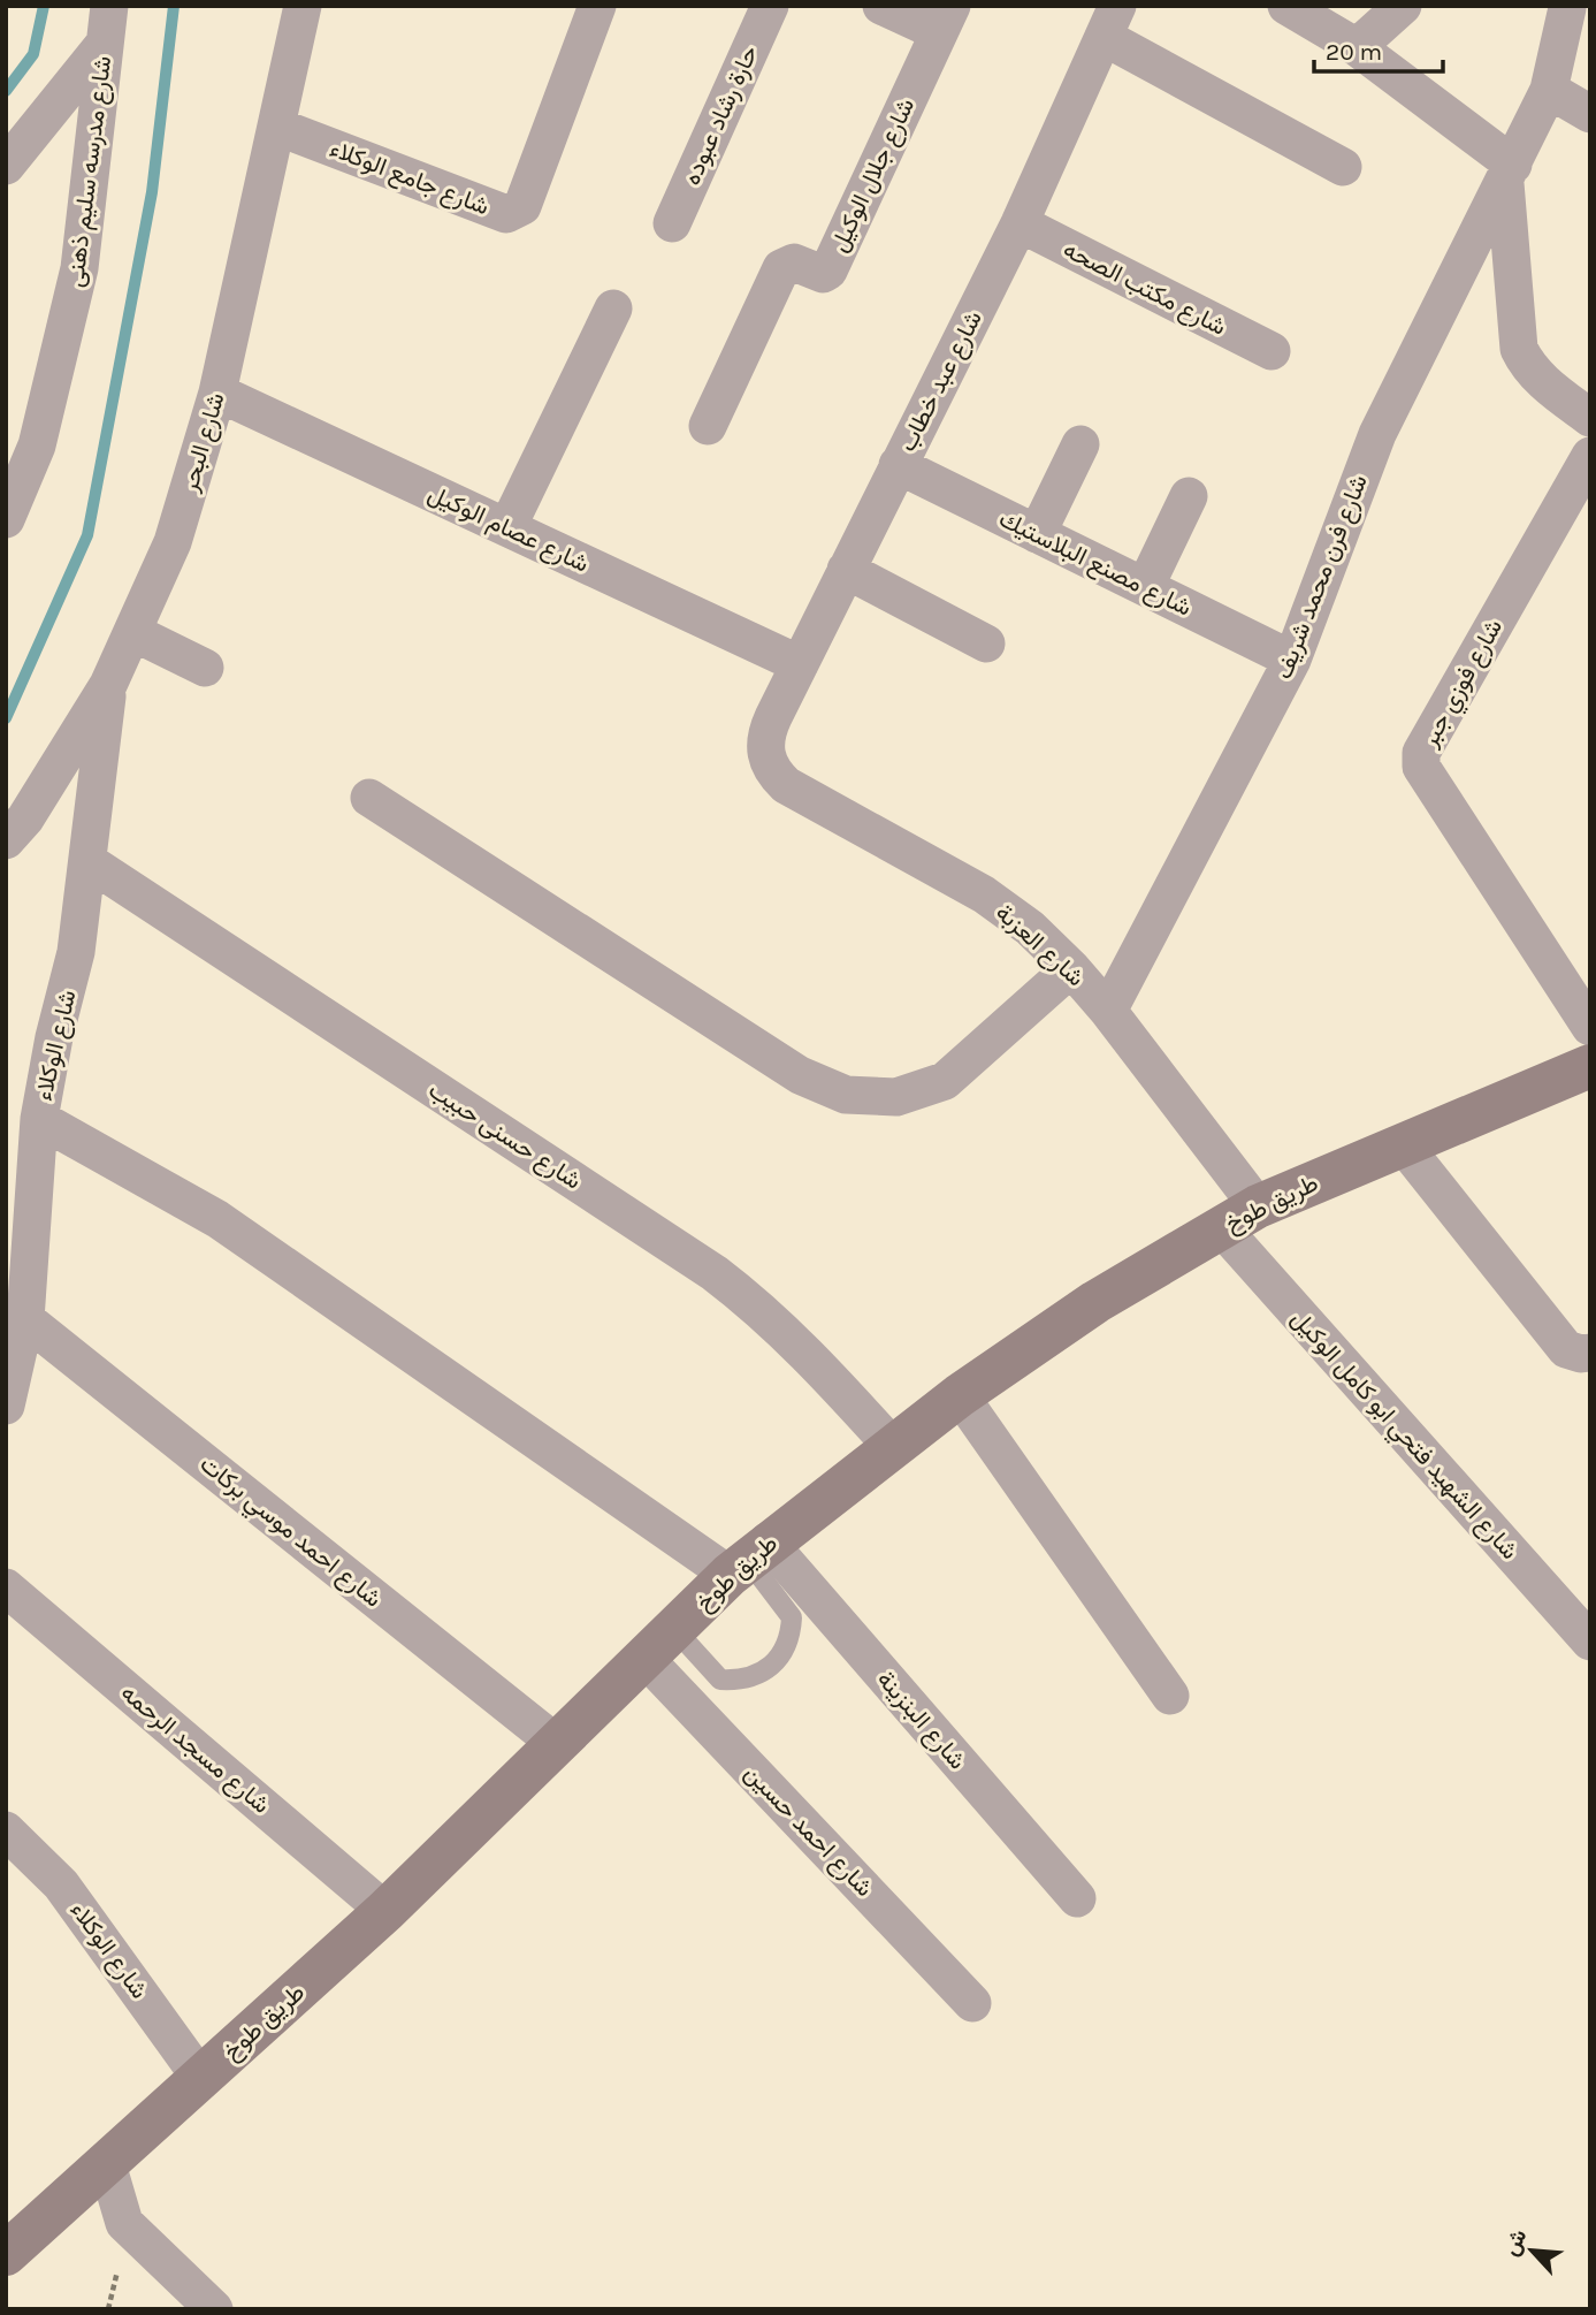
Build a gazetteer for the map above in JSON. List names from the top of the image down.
{
  "streets": {
    "main road": ["طريق طوخ"],
    "street": [
      "حارة رشاد عبوده",
      "شارع مدرسه سليم ذهنى",
      "شارع جلال الوكيل",
      "شارع جامع الوكلاء",
      "شارع مكتب الصحه",
      "شارع عبد خطاب",
      "شارع البحر",
      "شارع عصام الوكيل",
      "شارع مصنع البلاستيك",
      "شارع فرن محمد شريف",
      "شارع فوزي جبر",
      "شارع العزبة",
      "شارع الوكلاء",
      "شارع حسنى حبيب",
      "شارع الشهيد فتحي ابو كامل الوكيل",
      "شارع احمد موسي بركات",
      "شارع البنزينة",
      "شارع مسجد الرحمه",
      "شارع احمد حسين"
    ]
  },
  "crossings": [
    ["شارع جامع الوكلاء", "شارع البحر"],
    ["شارع مكتب الصحه", "شارع عبد خطاب"],
    ["شارع عبد خطاب", "شارع عصام الوكيل"],
    ["شارع عبد خطاب", "شارع مصنع البلاستيك"],
    ["شارع عبد خطاب", "شارع العزبة"],
    ["شارع البحر", "شارع عصام الوكيل"],
    ["شارع البحر", "شارع الوكلاء"],
    ["شارع مصنع البلاستيك", "شارع فرن محمد شريف"],
    ["شارع فرن محمد شريف", "شارع العزبة"],
    ["شارع العزبة", "طريق طوخ"],
    ["شارع العزبة", "شارع الشهيد فتحي ابو كامل الوكيل"],
    ["شارع الوكلاء", "شارع حسنى حبيب"],
    ["شارع الوكلاء", "طريق طوخ"],
    ["شارع الوكلاء", "شارع احمد موسي بركات"],
    ["شارع الوكلاء", "شارع البنزينة"],
    ["شارع حسنى حبيب", "طريق طوخ"],
    ["طريق طوخ", "شارع الشهيد فتحي ابو كامل الوكيل"],
    ["طريق طوخ", "شارع احمد موسي بركات"],
    ["طريق طوخ", "شارع البنزينة"],
    ["طريق طوخ", "شارع مسجد الرحمه"],
    ["طريق طوخ", "شارع احمد حسين"]
  ],
  "scale_bar": "20 m",
  "north": "top left"
}
